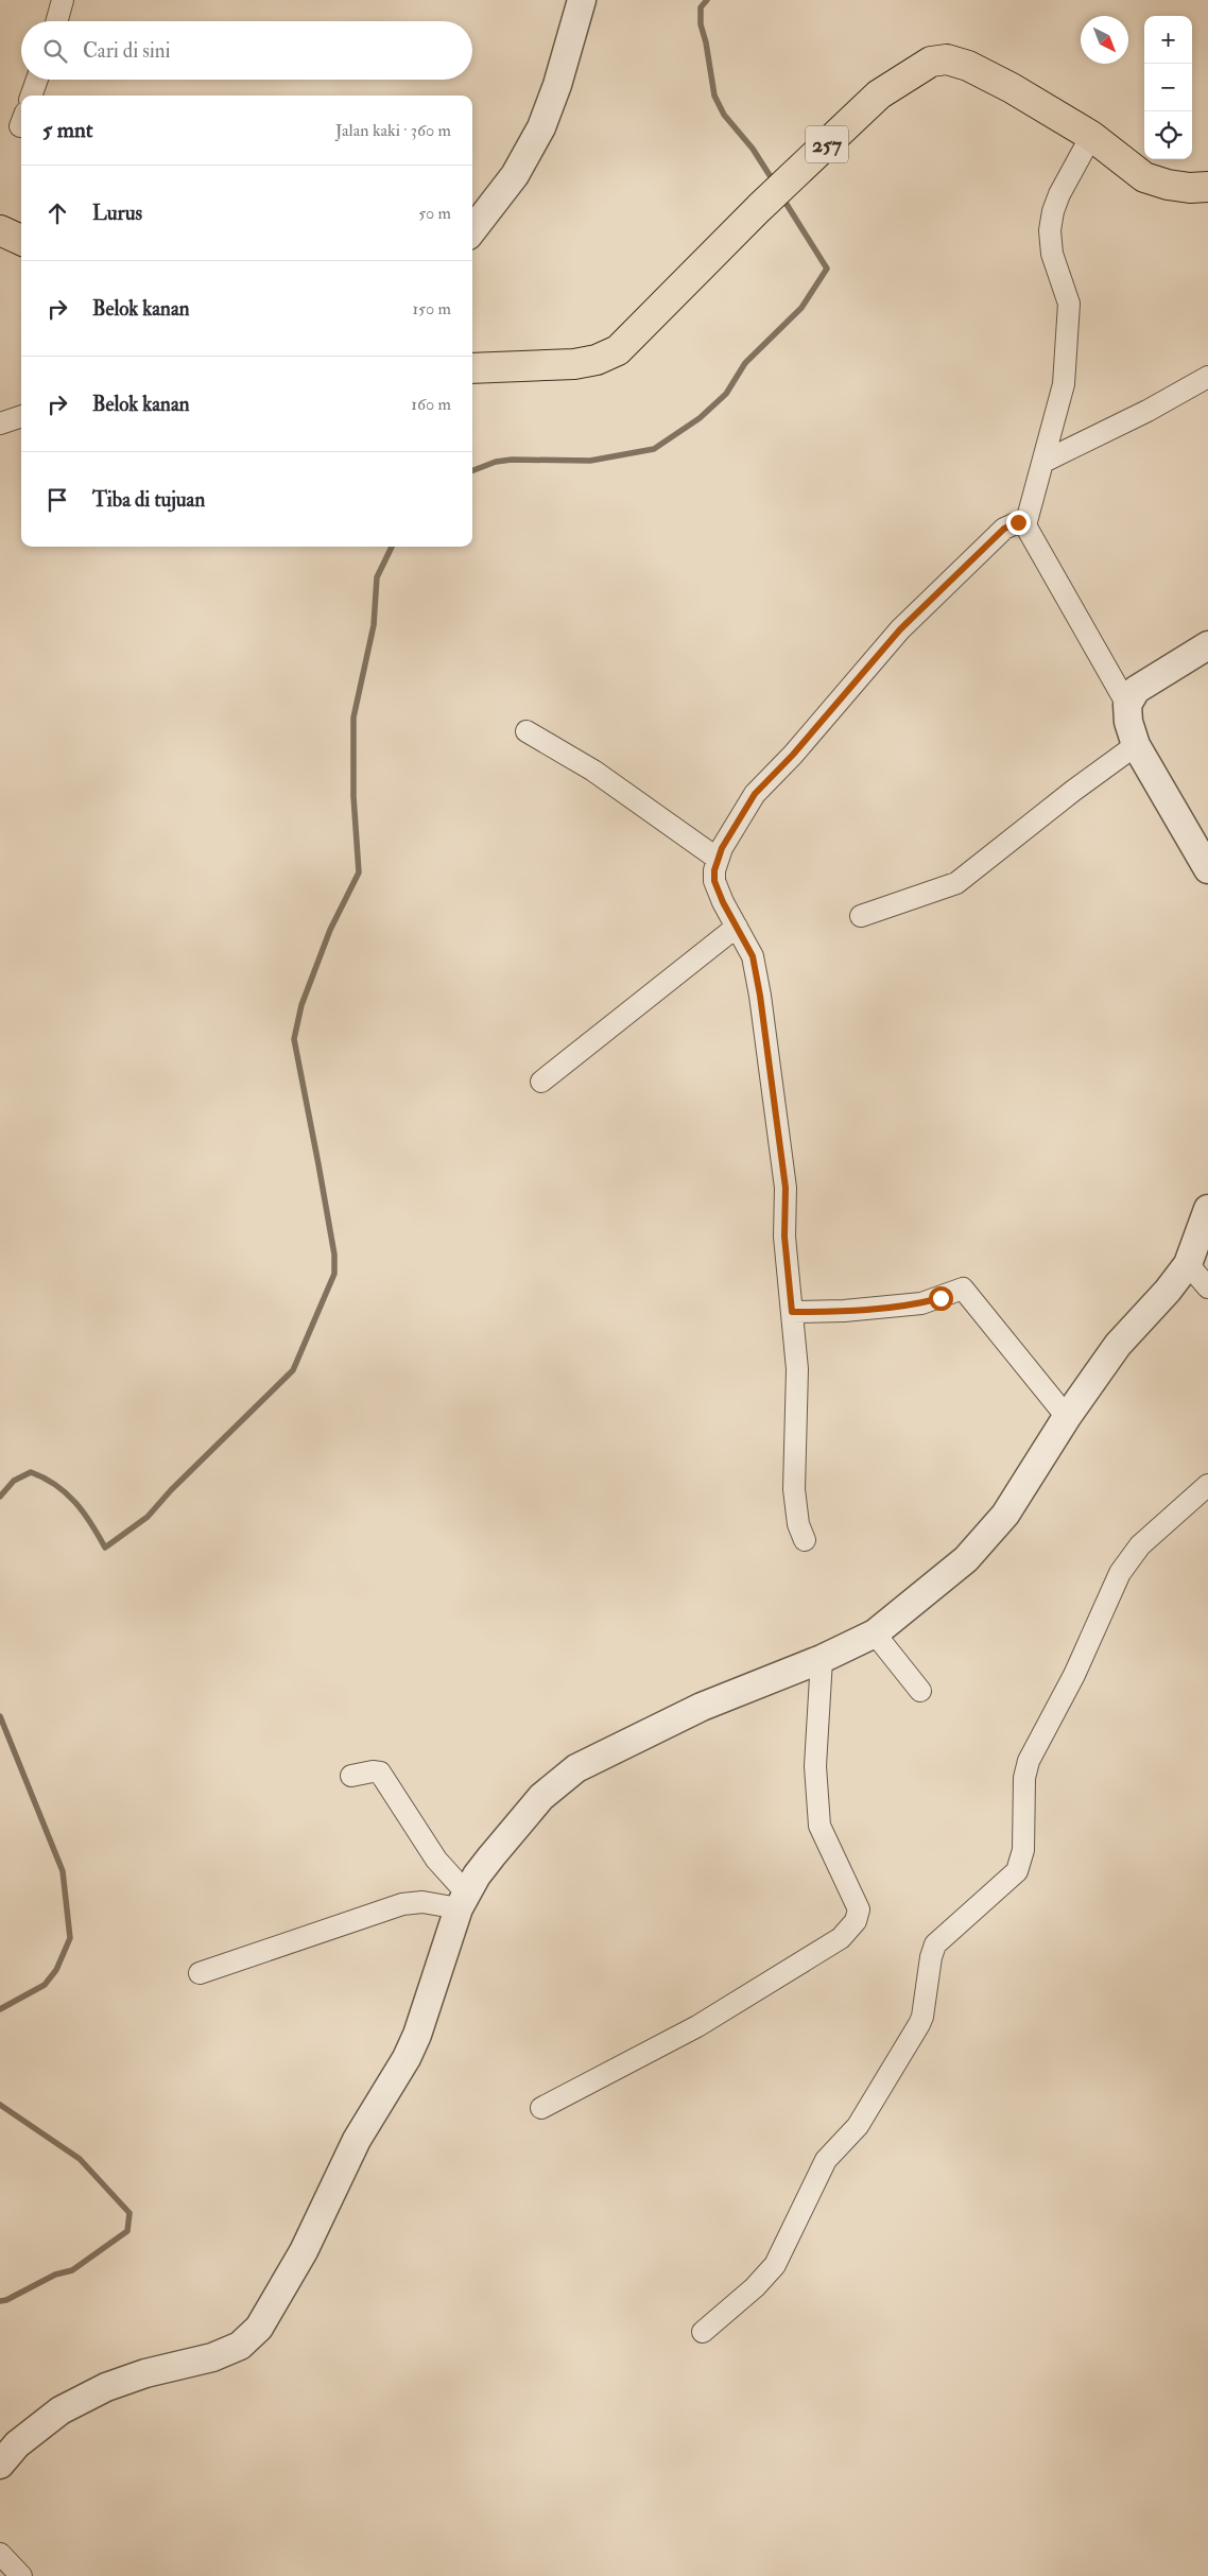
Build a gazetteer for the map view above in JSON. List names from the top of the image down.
{
  "streets": {
    "main road": ["257"]
  },
  "north": "bottom right",
  "page": {
    "map_buttons": ["+", "−"],
    "search": "Cari di sini",
    "heading": ["5 mnt", "Jalan kaki · 360 m"],
    "list": [
      ["Lurus", "50 m"],
      ["Belok kanan", "150 m"],
      ["Belok kanan", "160 m"],
      "Tiba di tujuan"
    ]
  }
}
